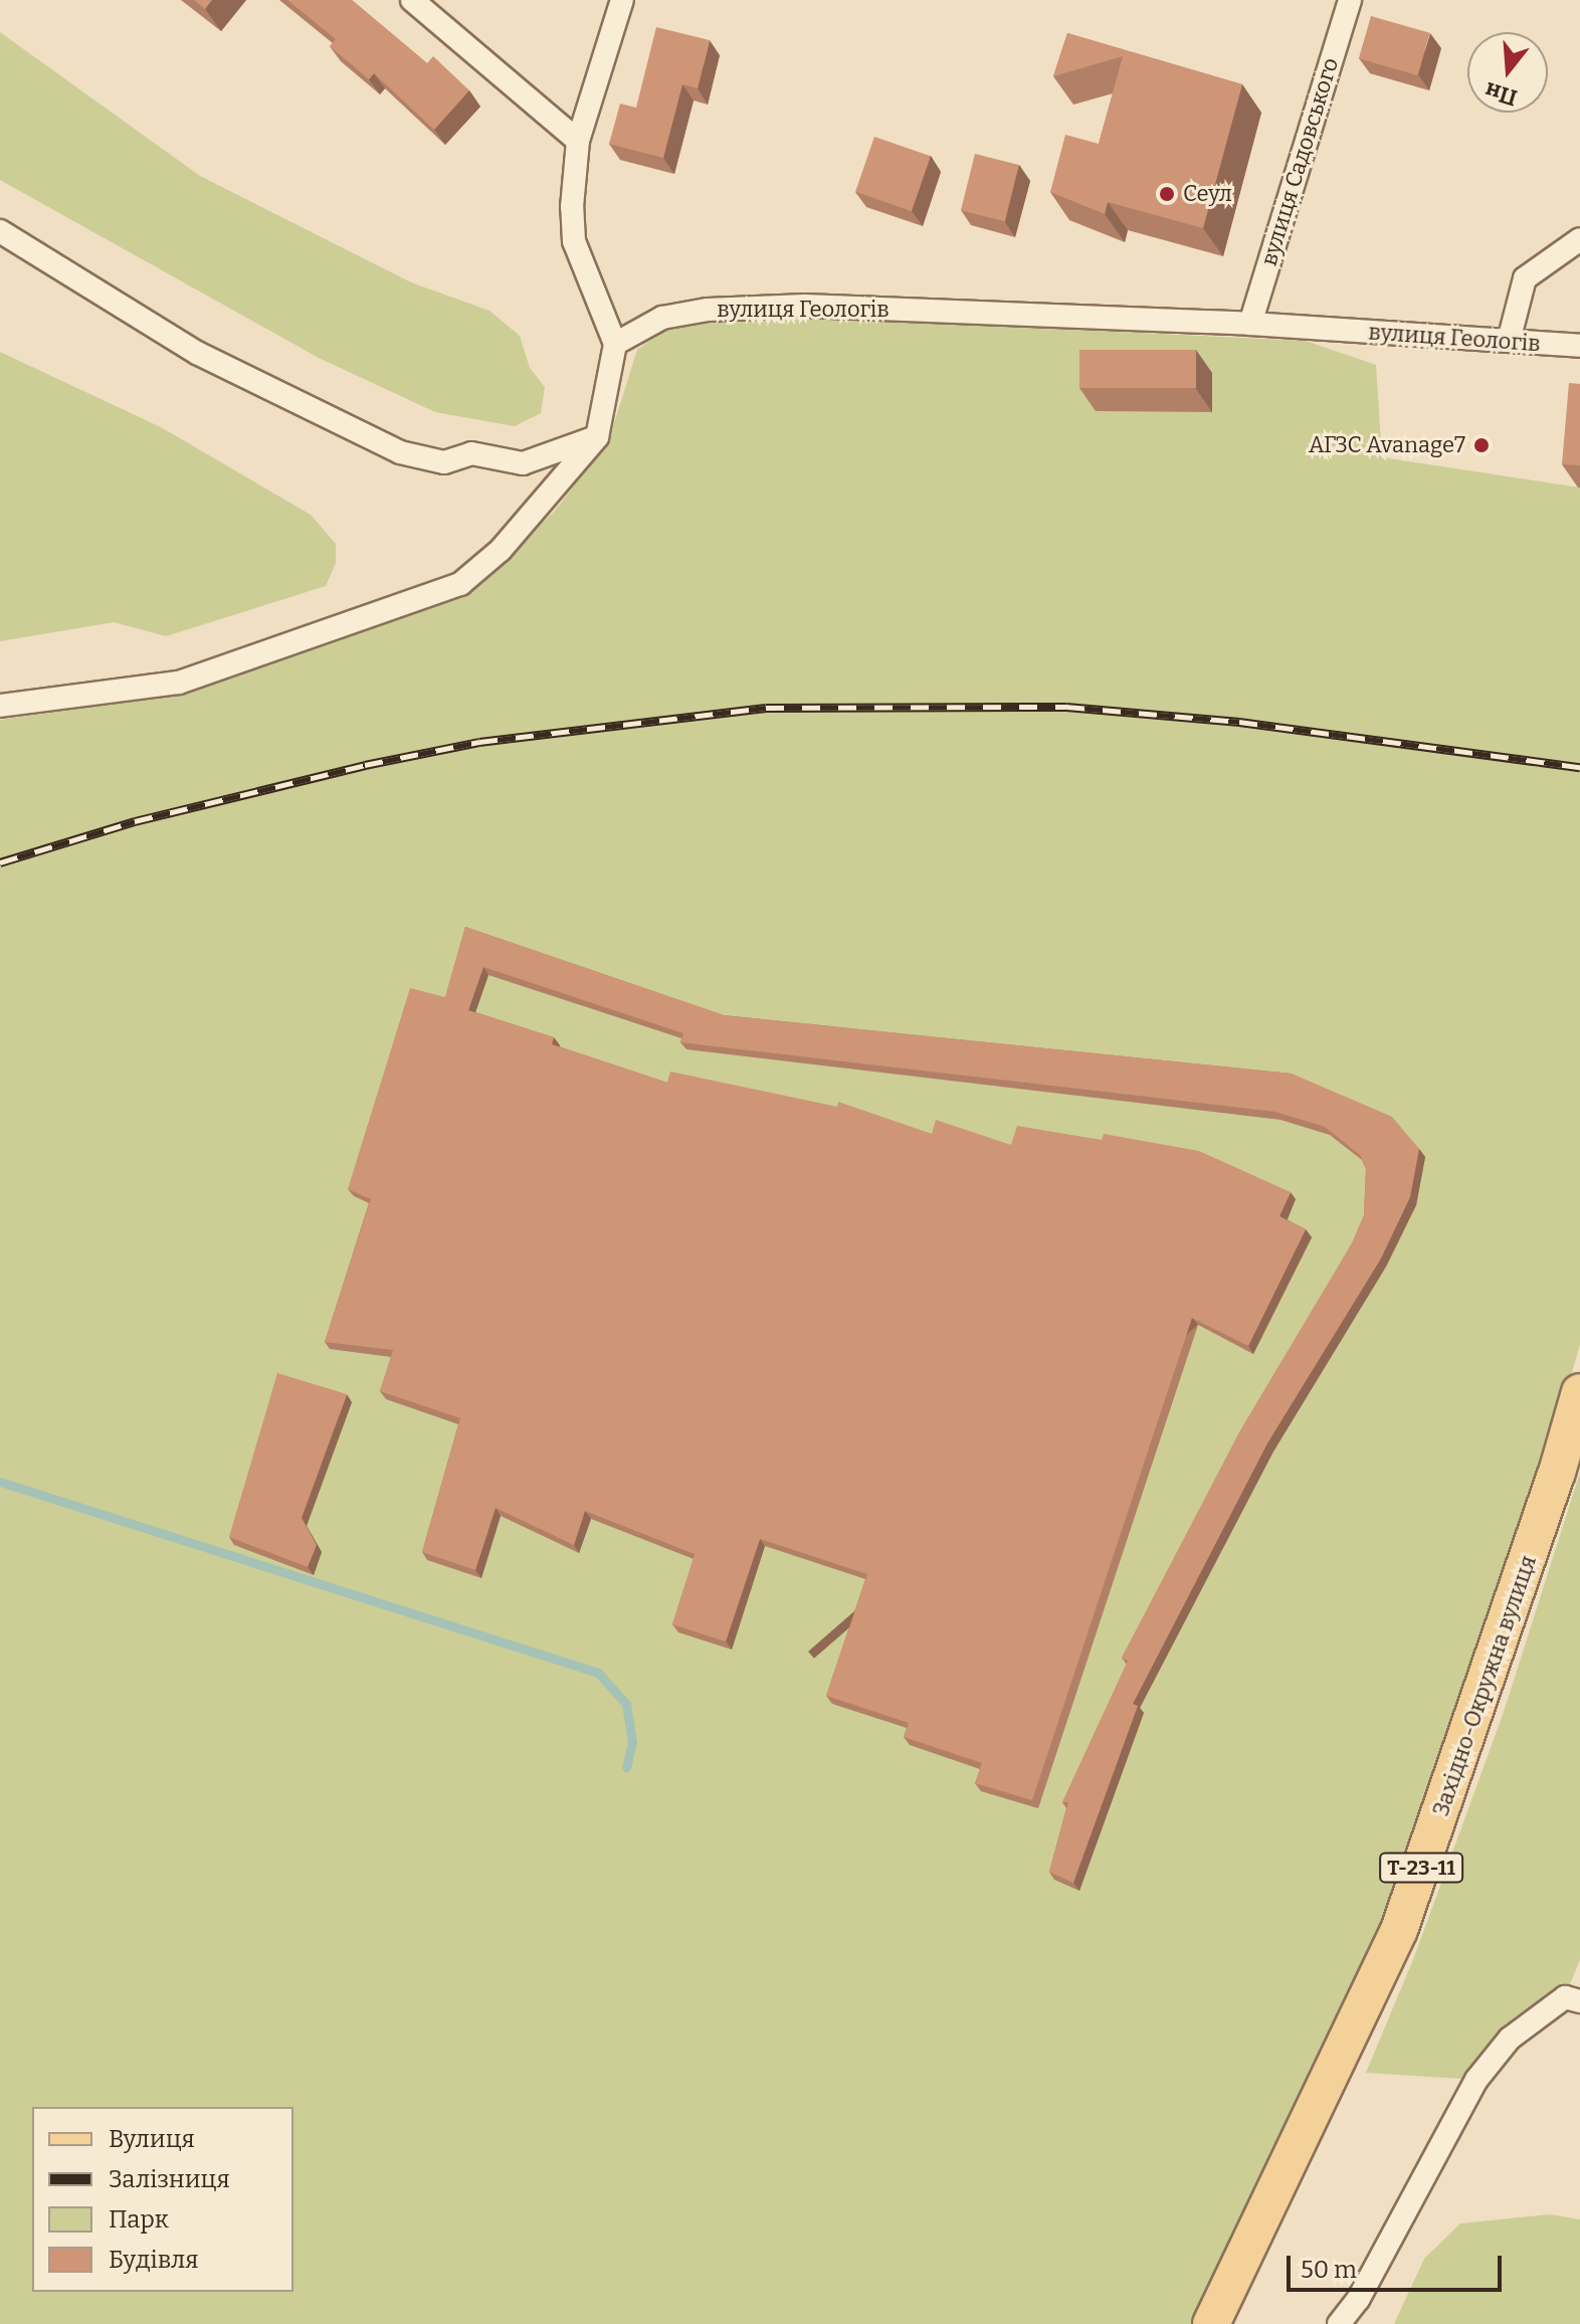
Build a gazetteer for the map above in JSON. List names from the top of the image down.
{
  "streets": {
    "main road": ["Західно-Окружна вулиця", "Т-23-11"],
    "street": ["вулиця Садовського", "вулиця Геологів"]
  },
  "crossings": [
    ["вулиця Садовського", "вулиця Геологів"]
  ],
  "places": ["Сеул", "АГЗС Avanage7"],
  "legend": [
    "Вулиця",
    "Залізниця",
    "Парк",
    "Будівля"
  ],
  "scale_bar": "50 m",
  "north": "bottom"
}
